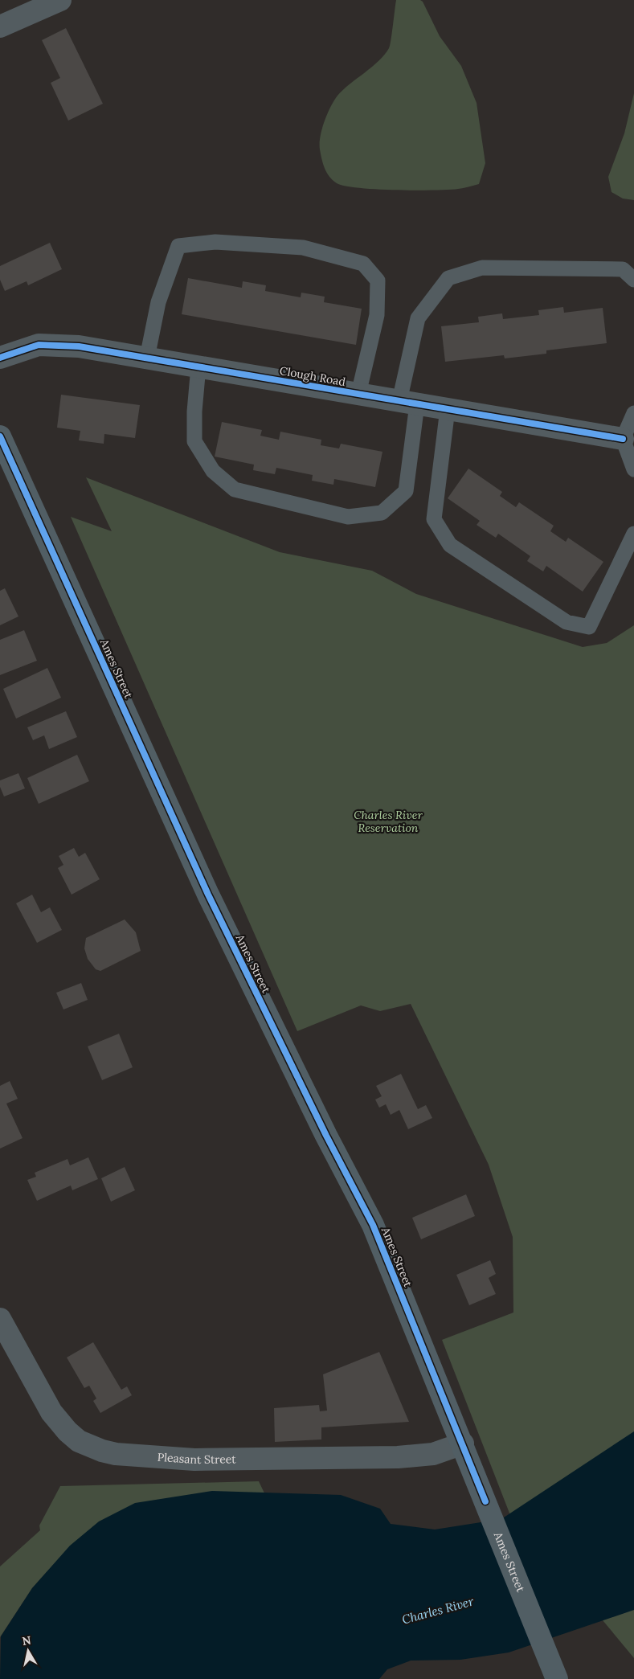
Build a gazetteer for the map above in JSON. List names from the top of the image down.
{
  "streets": {
    "street": ["Clough Road", "Ames Street", "Pleasant Street"]
  },
  "crossings": [
    ["Ames Street", "Pleasant Street"]
  ],
  "water": ["Charles River"],
  "parks": ["Charles River Reservation"],
  "north": "top"
}
